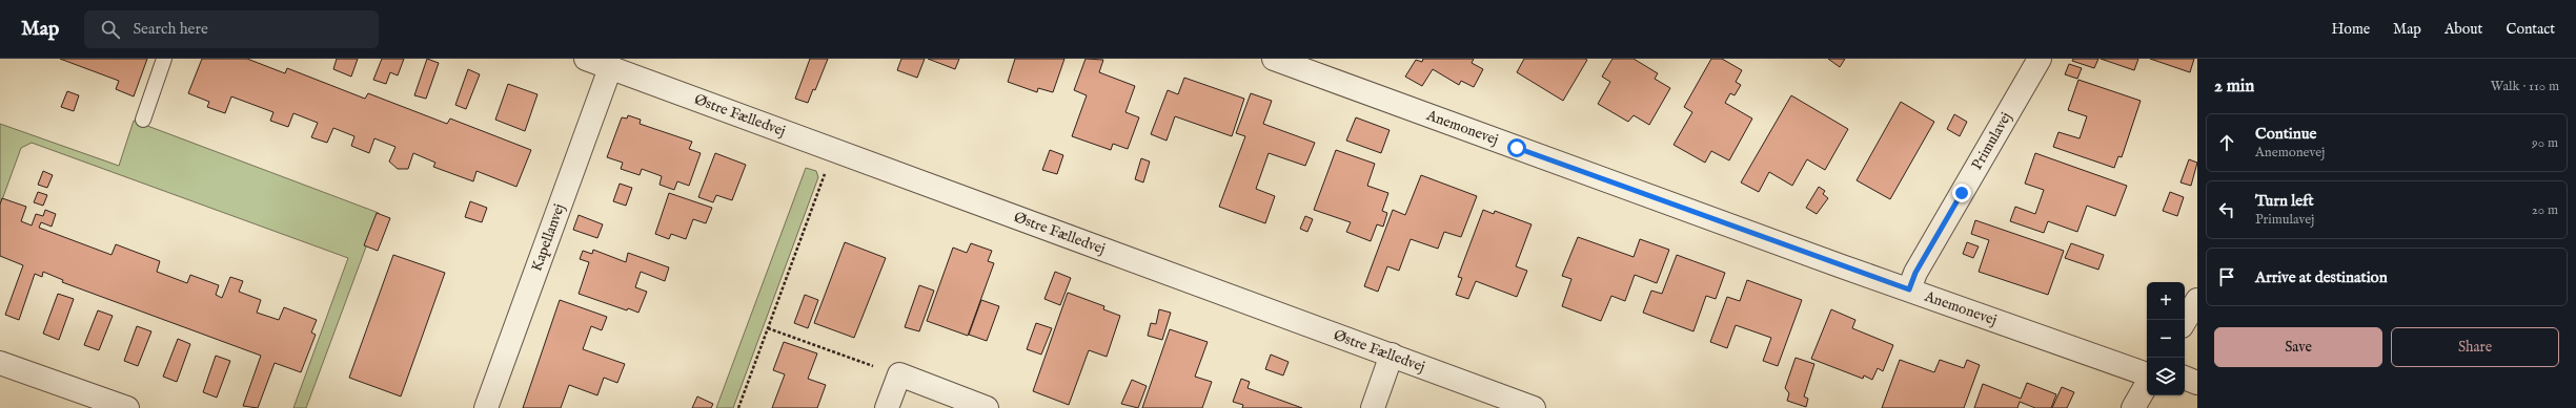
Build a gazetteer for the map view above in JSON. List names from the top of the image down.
{
  "streets": {
    "street": [
      "Østre Fælledvej",
      "Anemonevej",
      "Primulavej",
      "Kapellanvej"
    ]
  },
  "crossings": [
    ["Østre Fælledvej", "Kapellanvej"],
    ["Anemonevej", "Primulavej"]
  ],
  "page": {
    "header": "Map",
    "search": "Search here",
    "nav": [
      "Home",
      "Map",
      "About",
      "Contact"
    ],
    "heading": ["2 min", "Walk · 110 m"],
    "list": [
      ["Continue", "Anemonevej", "90 m"],
      ["Turn left", "Primulavej", "20 m"],
      "Arrive at destination"
    ],
    "map_buttons": ["+", "−"],
    "buttons": ["Save", "Share"]
  }
}
